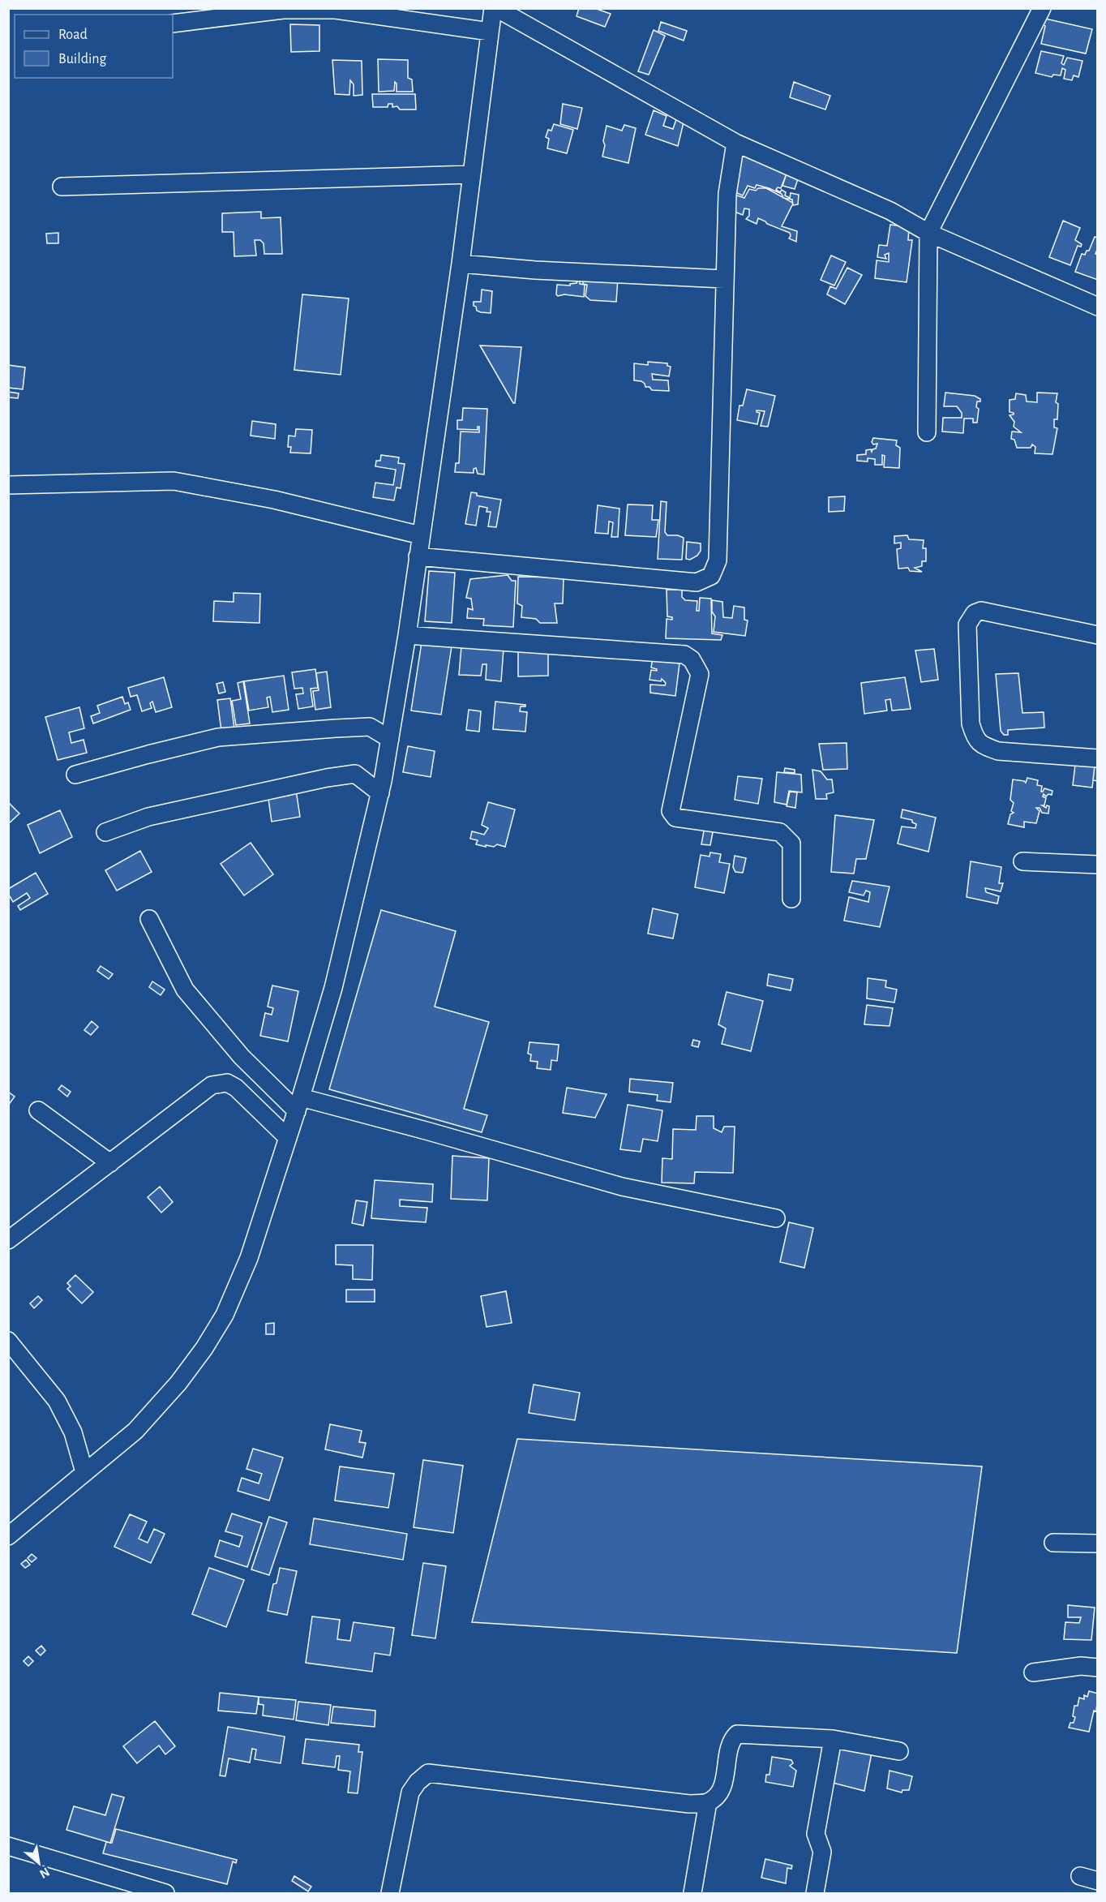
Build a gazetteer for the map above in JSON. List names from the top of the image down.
{
  "legend": ["Road", "Building"],
  "north": "bottom right"
}
